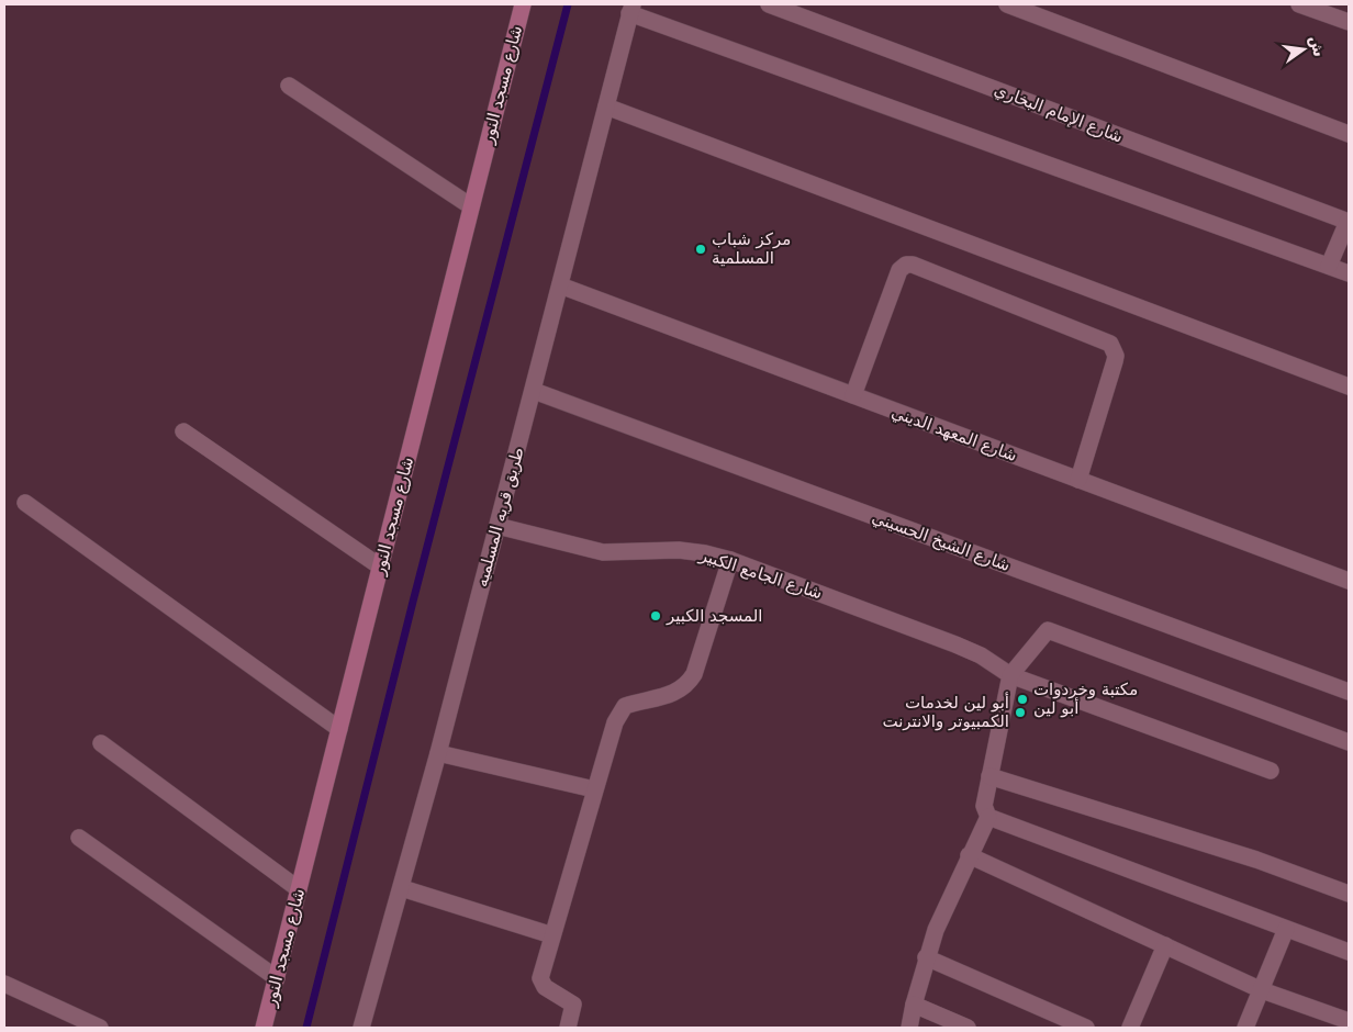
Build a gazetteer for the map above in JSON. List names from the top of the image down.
{
  "streets": {
    "main road": ["شارع مسجد النور"],
    "street": [
      "شارع الإمام البخاري",
      "شارع المعهد الديني",
      "طريق قريه المسلميه",
      "شارع الشيخ الحسيني",
      "شارع الجامع الكبير"
    ]
  },
  "crossings": [
    ["شارع المعهد الديني", "طريق قريه المسلميه"],
    ["طريق قريه المسلميه", "شارع الشيخ الحسيني"],
    ["طريق قريه المسلميه", "شارع الجامع الكبير"]
  ],
  "places": [
    "مركز شباب المسلمية",
    "المسجد الكبير",
    "مكتبة وخردوات أبو لين",
    "أبو لين لخدمات الكمبيوتر والانترنت"
  ],
  "north": "right"
}
